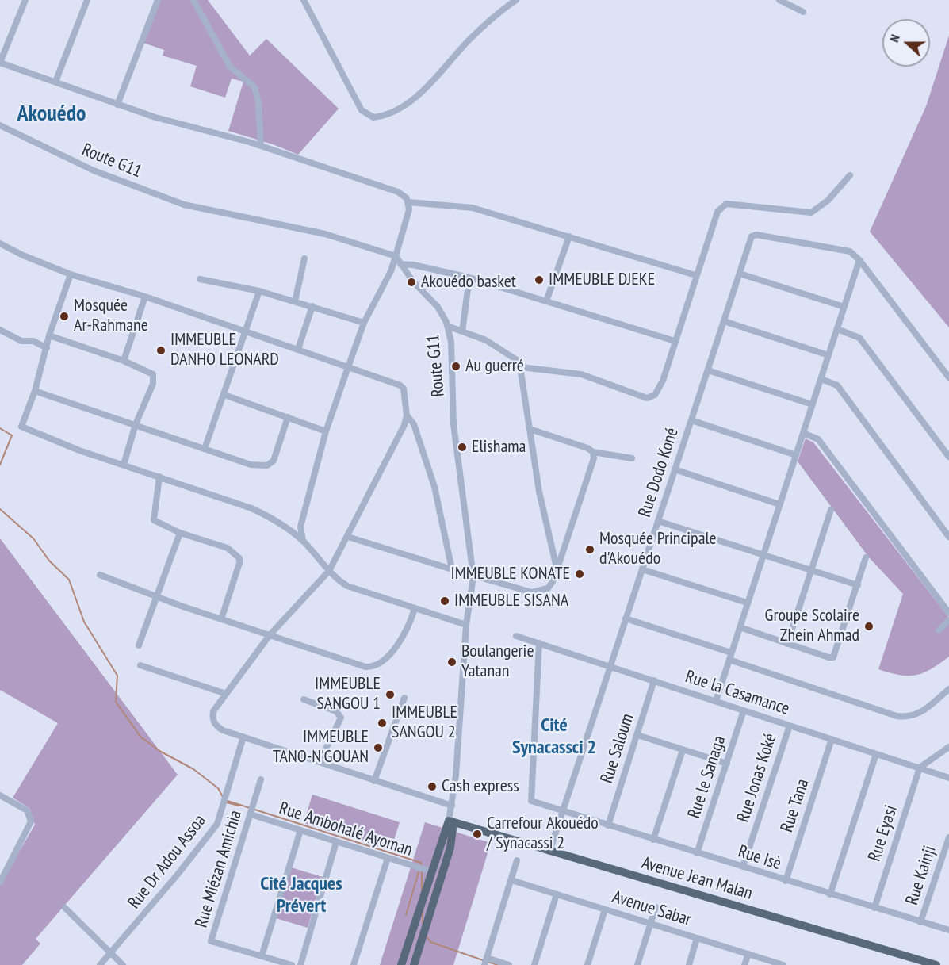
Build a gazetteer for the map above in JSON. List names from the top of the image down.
{
  "streets": {
    "main road": ["Avenue Jean Malan"],
    "street": [
      "Route G11",
      "Rue Dodo Koné",
      "Rue la Casamance",
      "Rue Saloum",
      "Rue le Sanaga",
      "Rue Jonas Koké",
      "Rue Tana",
      "Rue Ambohalé Ayoman",
      "Rue Eyasi",
      "Rue Isè",
      "Rue Dr Adou Assoa",
      "Rue Miézan Amichia",
      "Rue Kainji",
      "Avenue Sabar"
    ]
  },
  "crossings": [
    ["Route G11", "Avenue Jean Malan"],
    ["Rue Dodo Koné", "Rue la Casamance"],
    ["Rue Dodo Koné", "Rue Isè"],
    ["Rue Dodo Koné", "Avenue Jean Malan"],
    ["Rue la Casamance", "Rue Saloum"],
    ["Rue la Casamance", "Rue le Sanaga"],
    ["Rue la Casamance", "Rue Jonas Koké"],
    ["Rue la Casamance", "Rue Tana"],
    ["Rue la Casamance", "Rue Eyasi"],
    ["Rue la Casamance", "Rue Isè"],
    ["Rue Saloum", "Rue Isè"],
    ["Rue le Sanaga", "Rue Isè"],
    ["Rue Jonas Koké", "Rue Isè"],
    ["Rue Tana", "Rue Isè"],
    ["Rue Ambohalé Ayoman", "Rue Miézan Amichia"],
    ["Rue Eyasi", "Rue Isè"],
    ["Rue Isè", "Rue Kainji"]
  ],
  "districts": ["Akouédo", "Cité Synacassci 2", "Cité Jacques Prévert"],
  "places": [
    "IMMEUBLE DJEKE",
    "Akouédo basket",
    "Mosquée Ar-Rahmane",
    "IMMEUBLE DANHO LEONARD",
    "Au guerré",
    "Elishama",
    "Mosquée Principale d'Akouédo",
    "IMMEUBLE KONATE",
    "IMMEUBLE SISANA",
    "Groupe Scolaire Zhein Ahmad",
    "Boulangerie Yatanan",
    "IMMEUBLE SANGOU 1",
    "IMMEUBLE SANGOU 2",
    "IMMEUBLE TANO-N'GOUAN",
    "Cash express",
    "Carrefour Akouédo / Synacassi 2"
  ],
  "north": "left"
}
